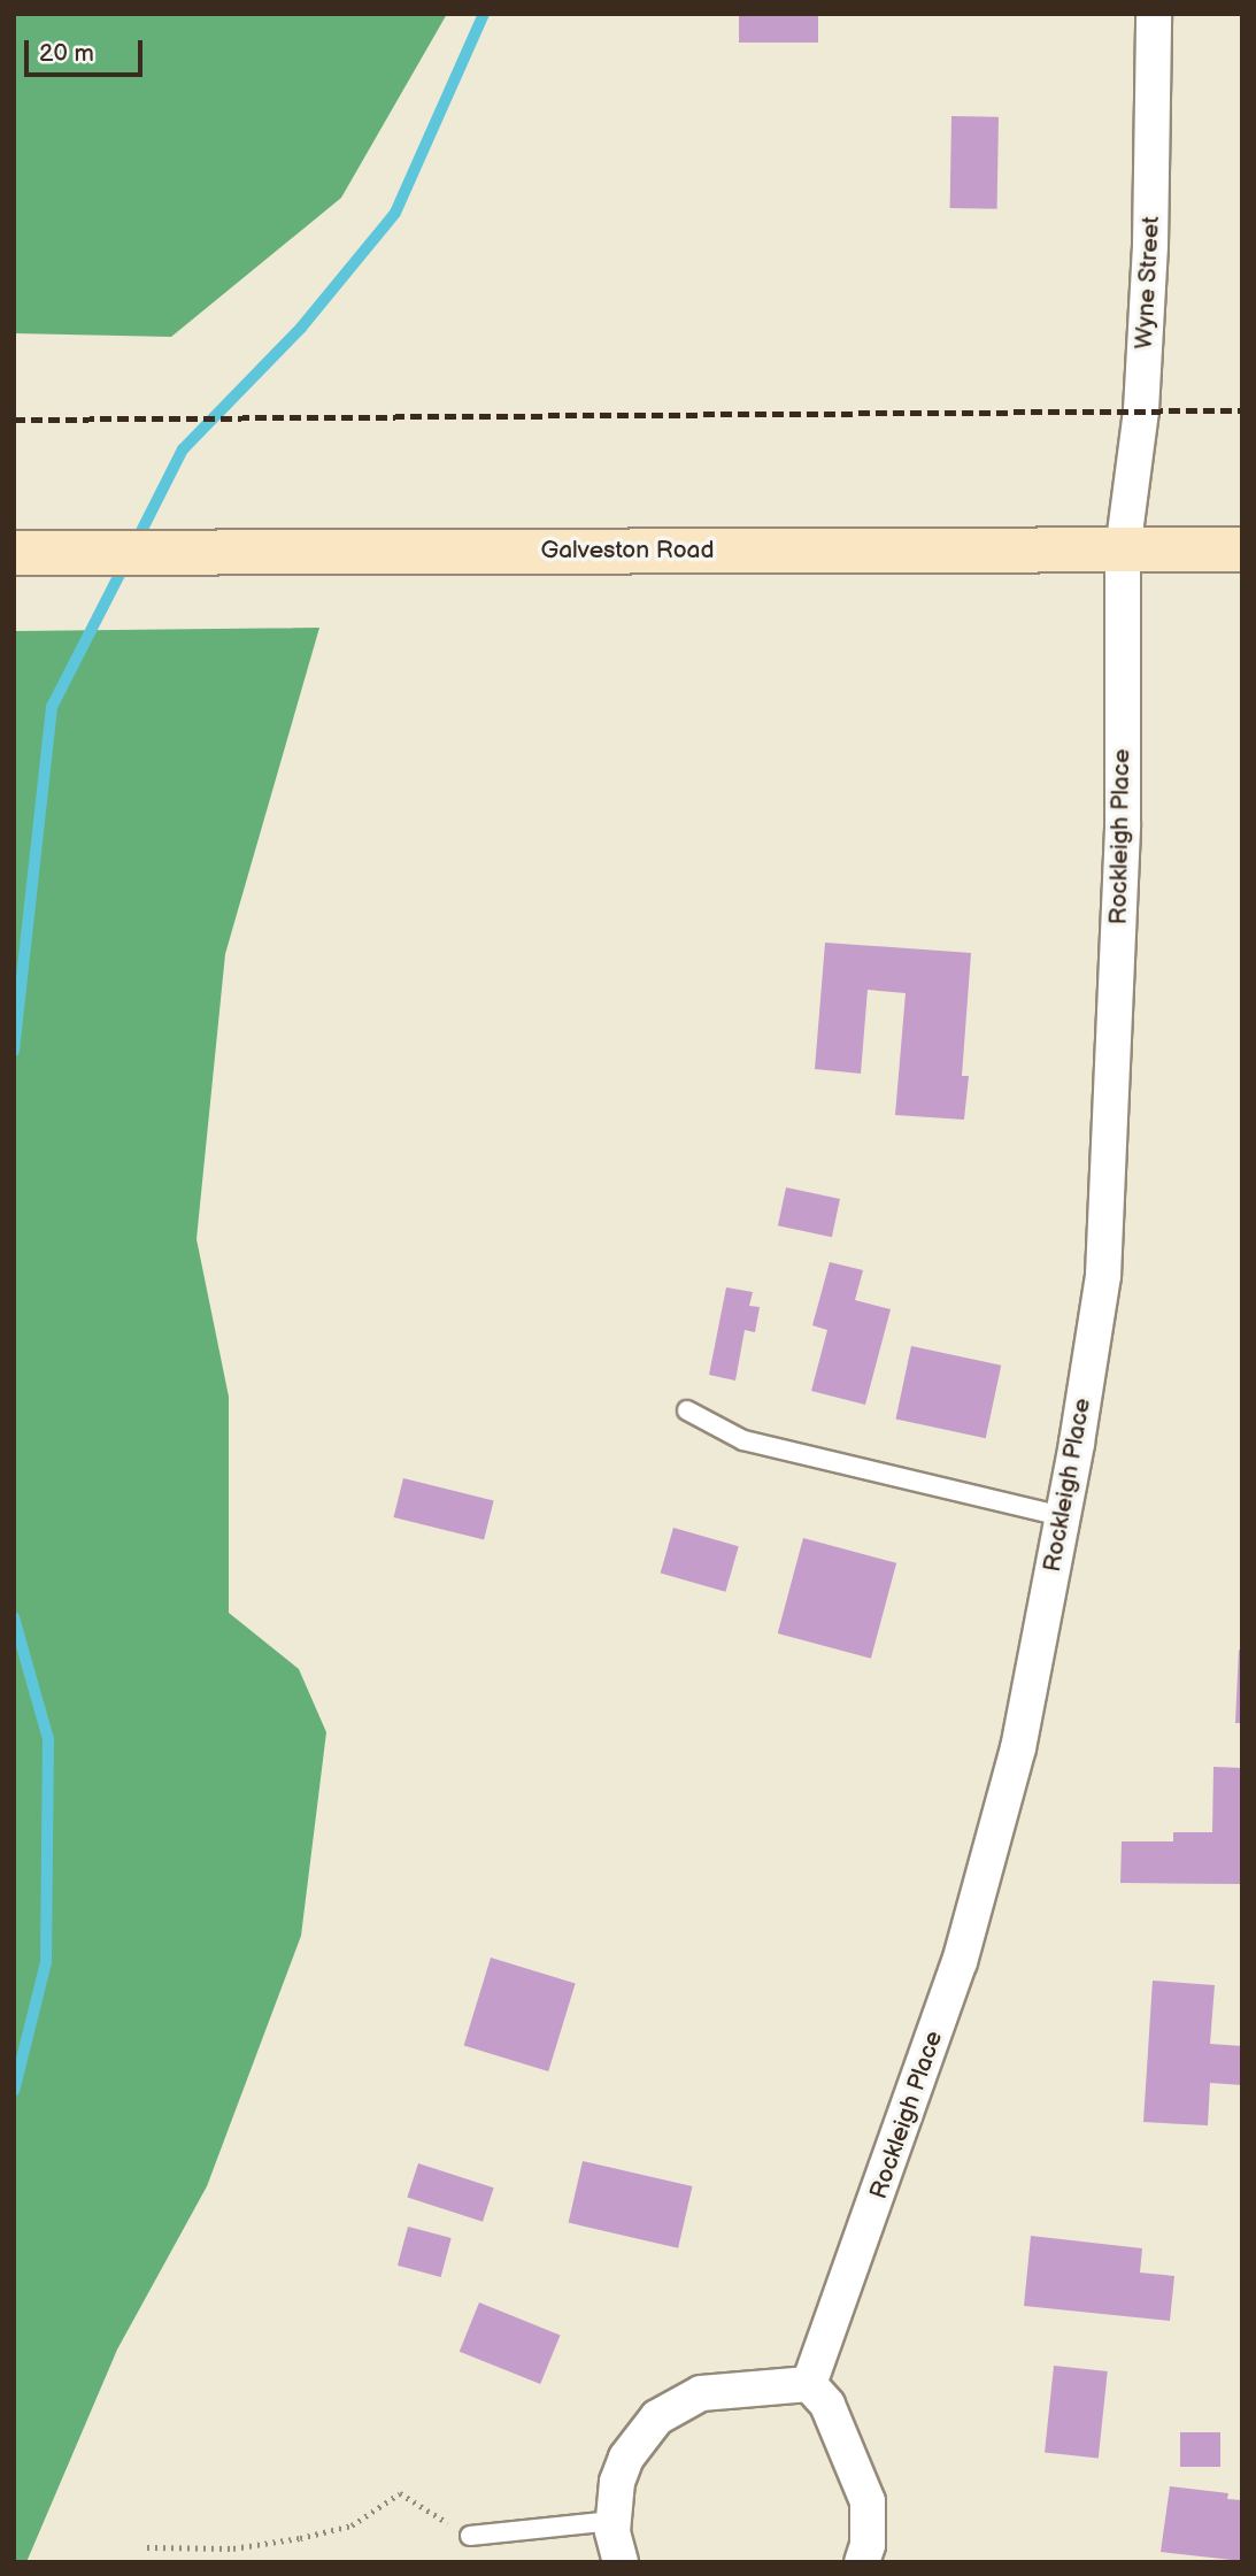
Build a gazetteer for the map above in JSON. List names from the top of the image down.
{
  "streets": {
    "main road": ["Galveston Road"],
    "street": ["Wyne Street", "Rockleigh Place"]
  },
  "crossings": [
    ["Wyne Street", "Galveston Road"],
    ["Wyne Street", "Rockleigh Place"],
    ["Galveston Road", "Rockleigh Place"]
  ],
  "scale_bar": "20 m"
}
